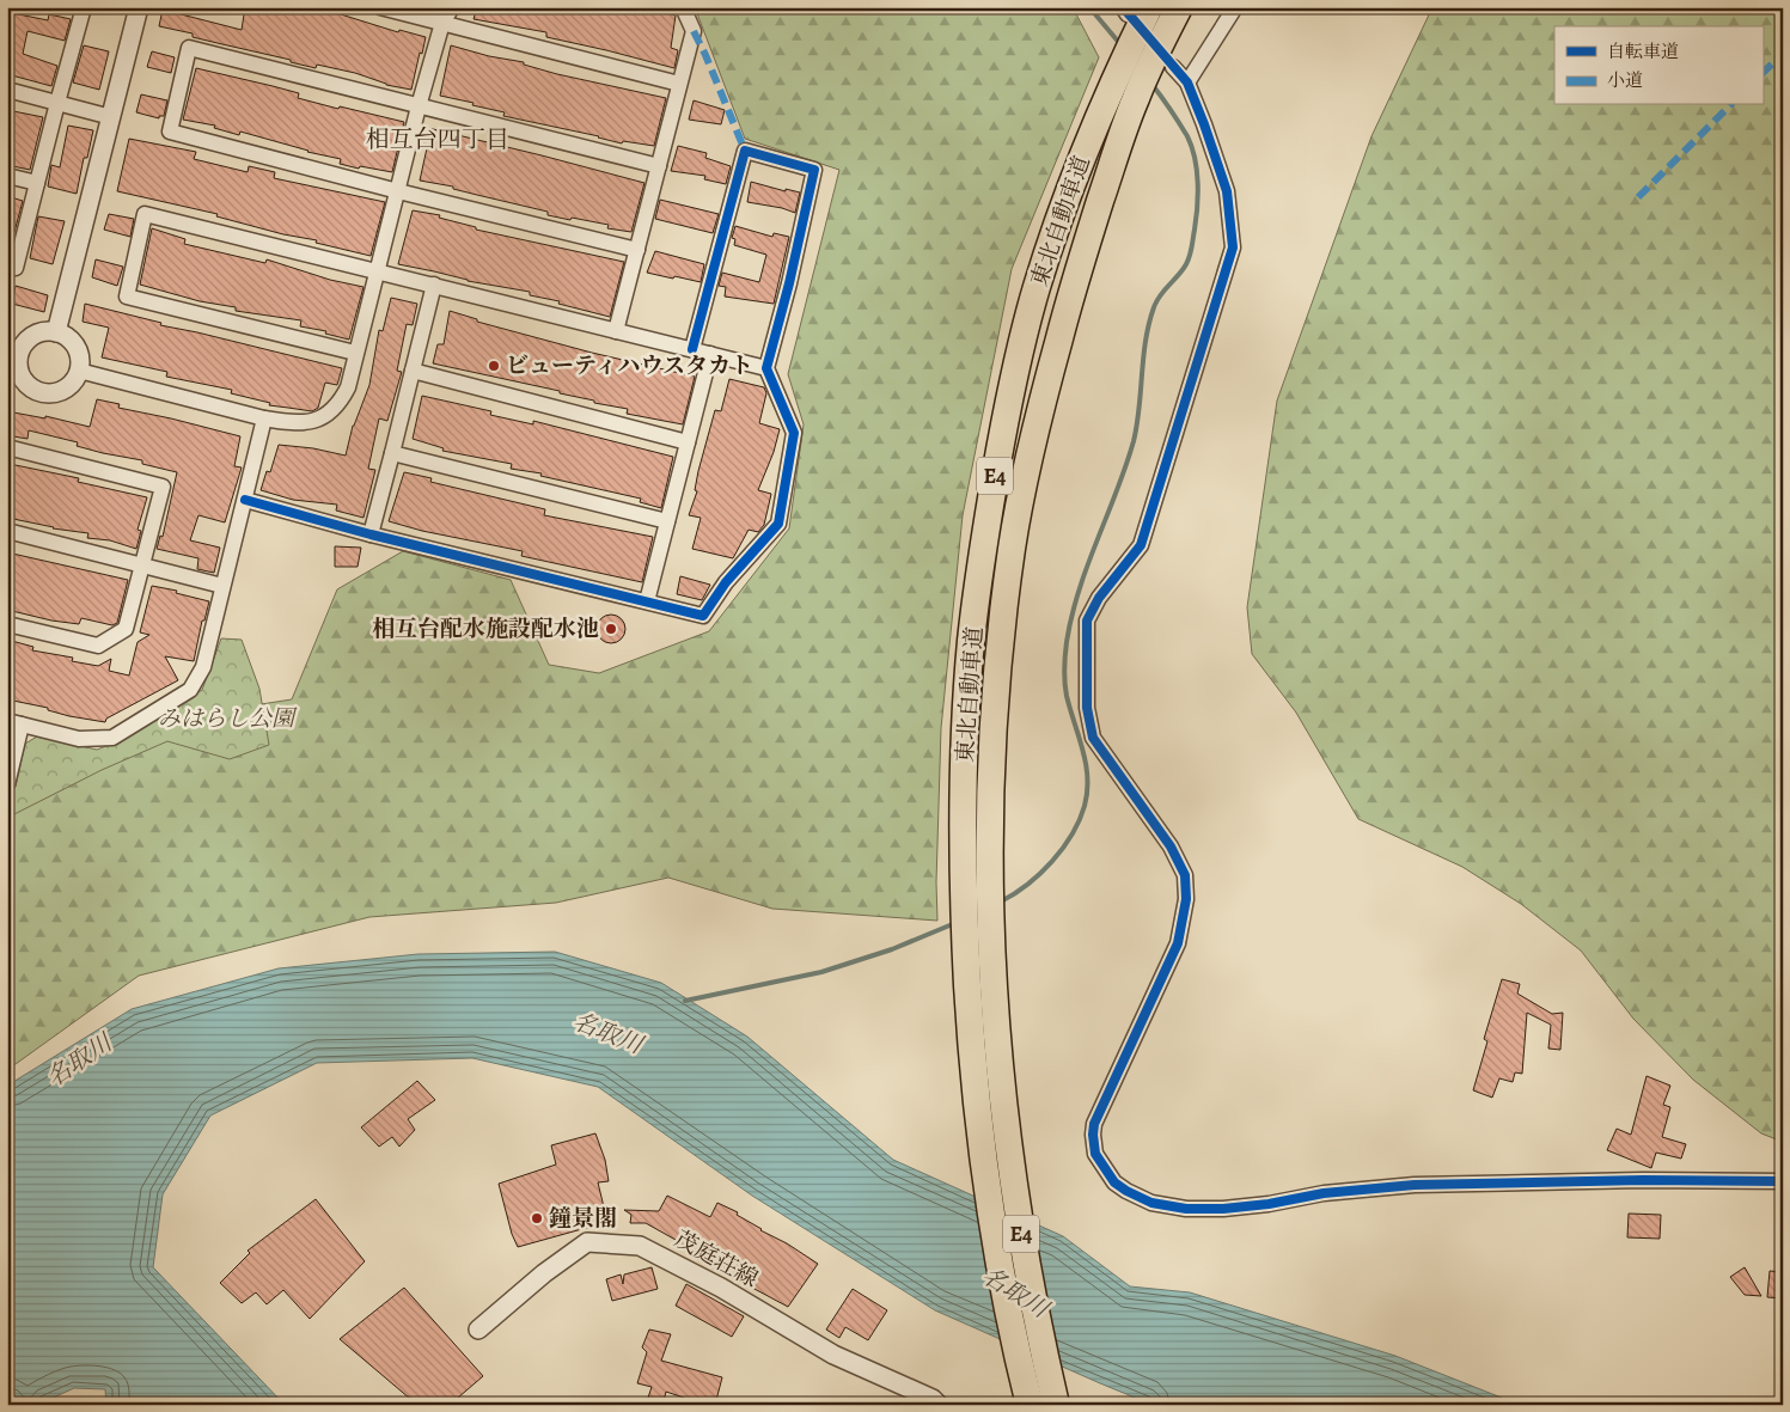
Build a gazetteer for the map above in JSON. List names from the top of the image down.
{
  "streets": {
    "highway": ["東北自動車道", "E4"],
    "street": ["茂庭荘線"]
  },
  "districts": ["相互台四丁目"],
  "water": ["名取川"],
  "parks": ["みはらし公園"],
  "places": ["ビューティハウスタカト", "相互台配水施設配水池", "鐘景閣"],
  "legend": ["自転車道", "小道"]
}
